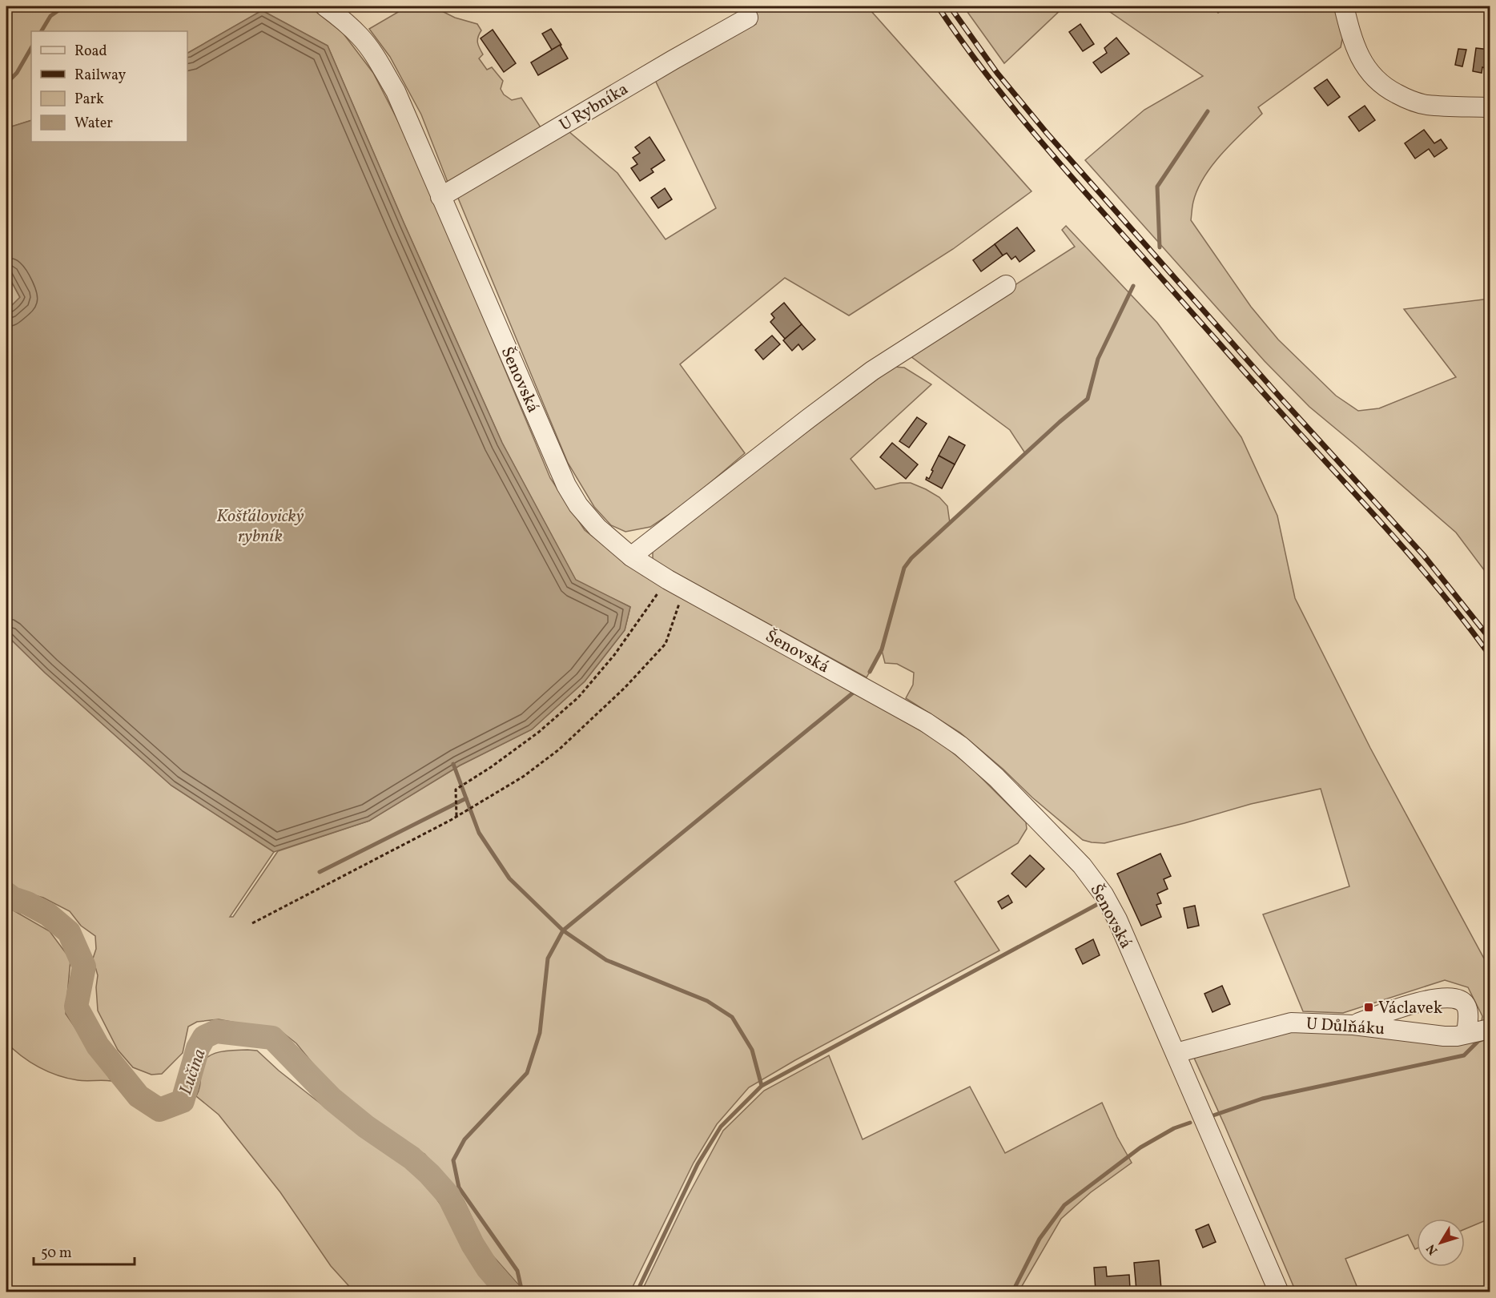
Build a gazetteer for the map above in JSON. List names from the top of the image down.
{
  "streets": {
    "street": ["U Rybníka", "Šenovská", "U Důlňáku"]
  },
  "crossings": [
    ["U Rybníka", "Šenovská"],
    ["Šenovská", "U Důlňáku"]
  ],
  "water": ["Košťálovický rybník", "Lučina"],
  "places": {
    "transit": ["Václavek"]
  },
  "legend": [
    "Road",
    "Railway",
    "Park",
    "Water"
  ],
  "scale_bar": "50 m",
  "north": "bottom left"
}
